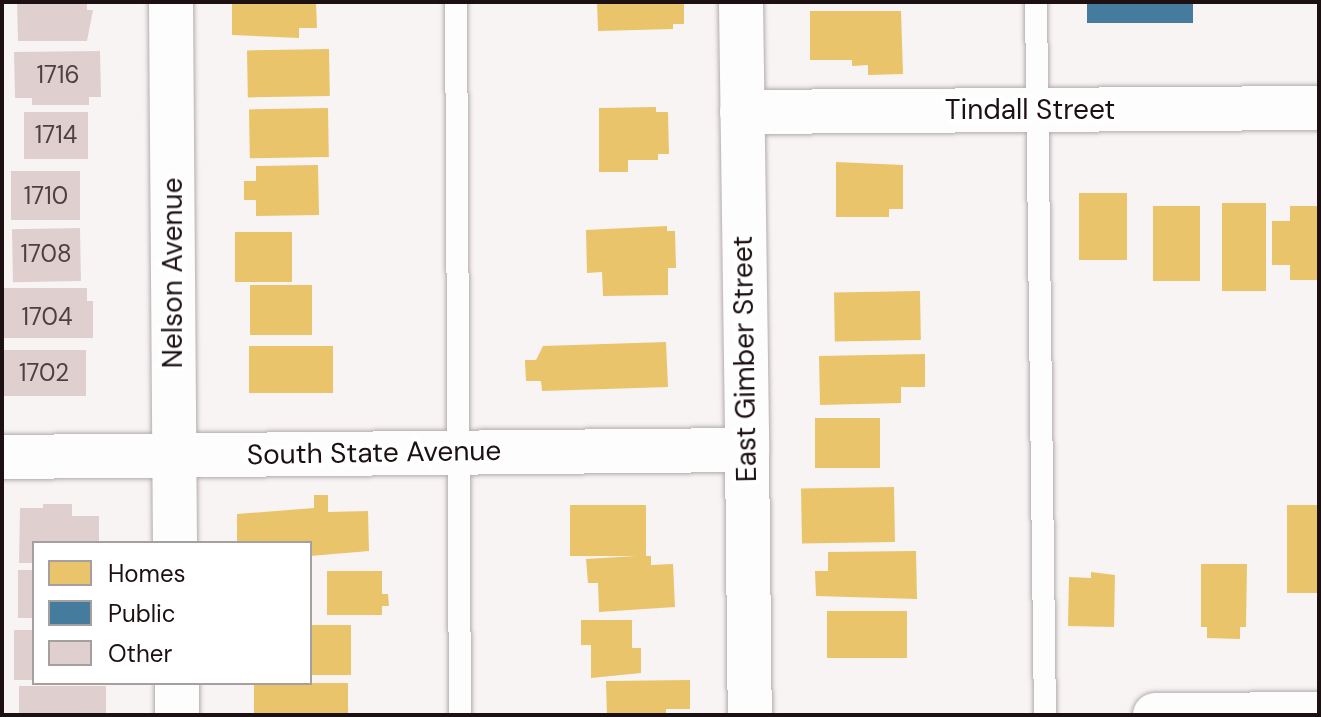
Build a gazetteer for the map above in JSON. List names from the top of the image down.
{
  "streets": {
    "street": [
      "Tindall Street",
      "Nelson Avenue",
      "East Gimber Street",
      "South State Avenue"
    ]
  },
  "crossings": [
    ["Tindall Street", "East Gimber Street"],
    ["Nelson Avenue", "South State Avenue"],
    ["East Gimber Street", "South State Avenue"]
  ],
  "house_numbers": [
    "1716",
    "1714",
    "1710",
    "1708",
    "1704",
    "1702"
  ],
  "legend": ["Homes", "Public", "Other"]
}
